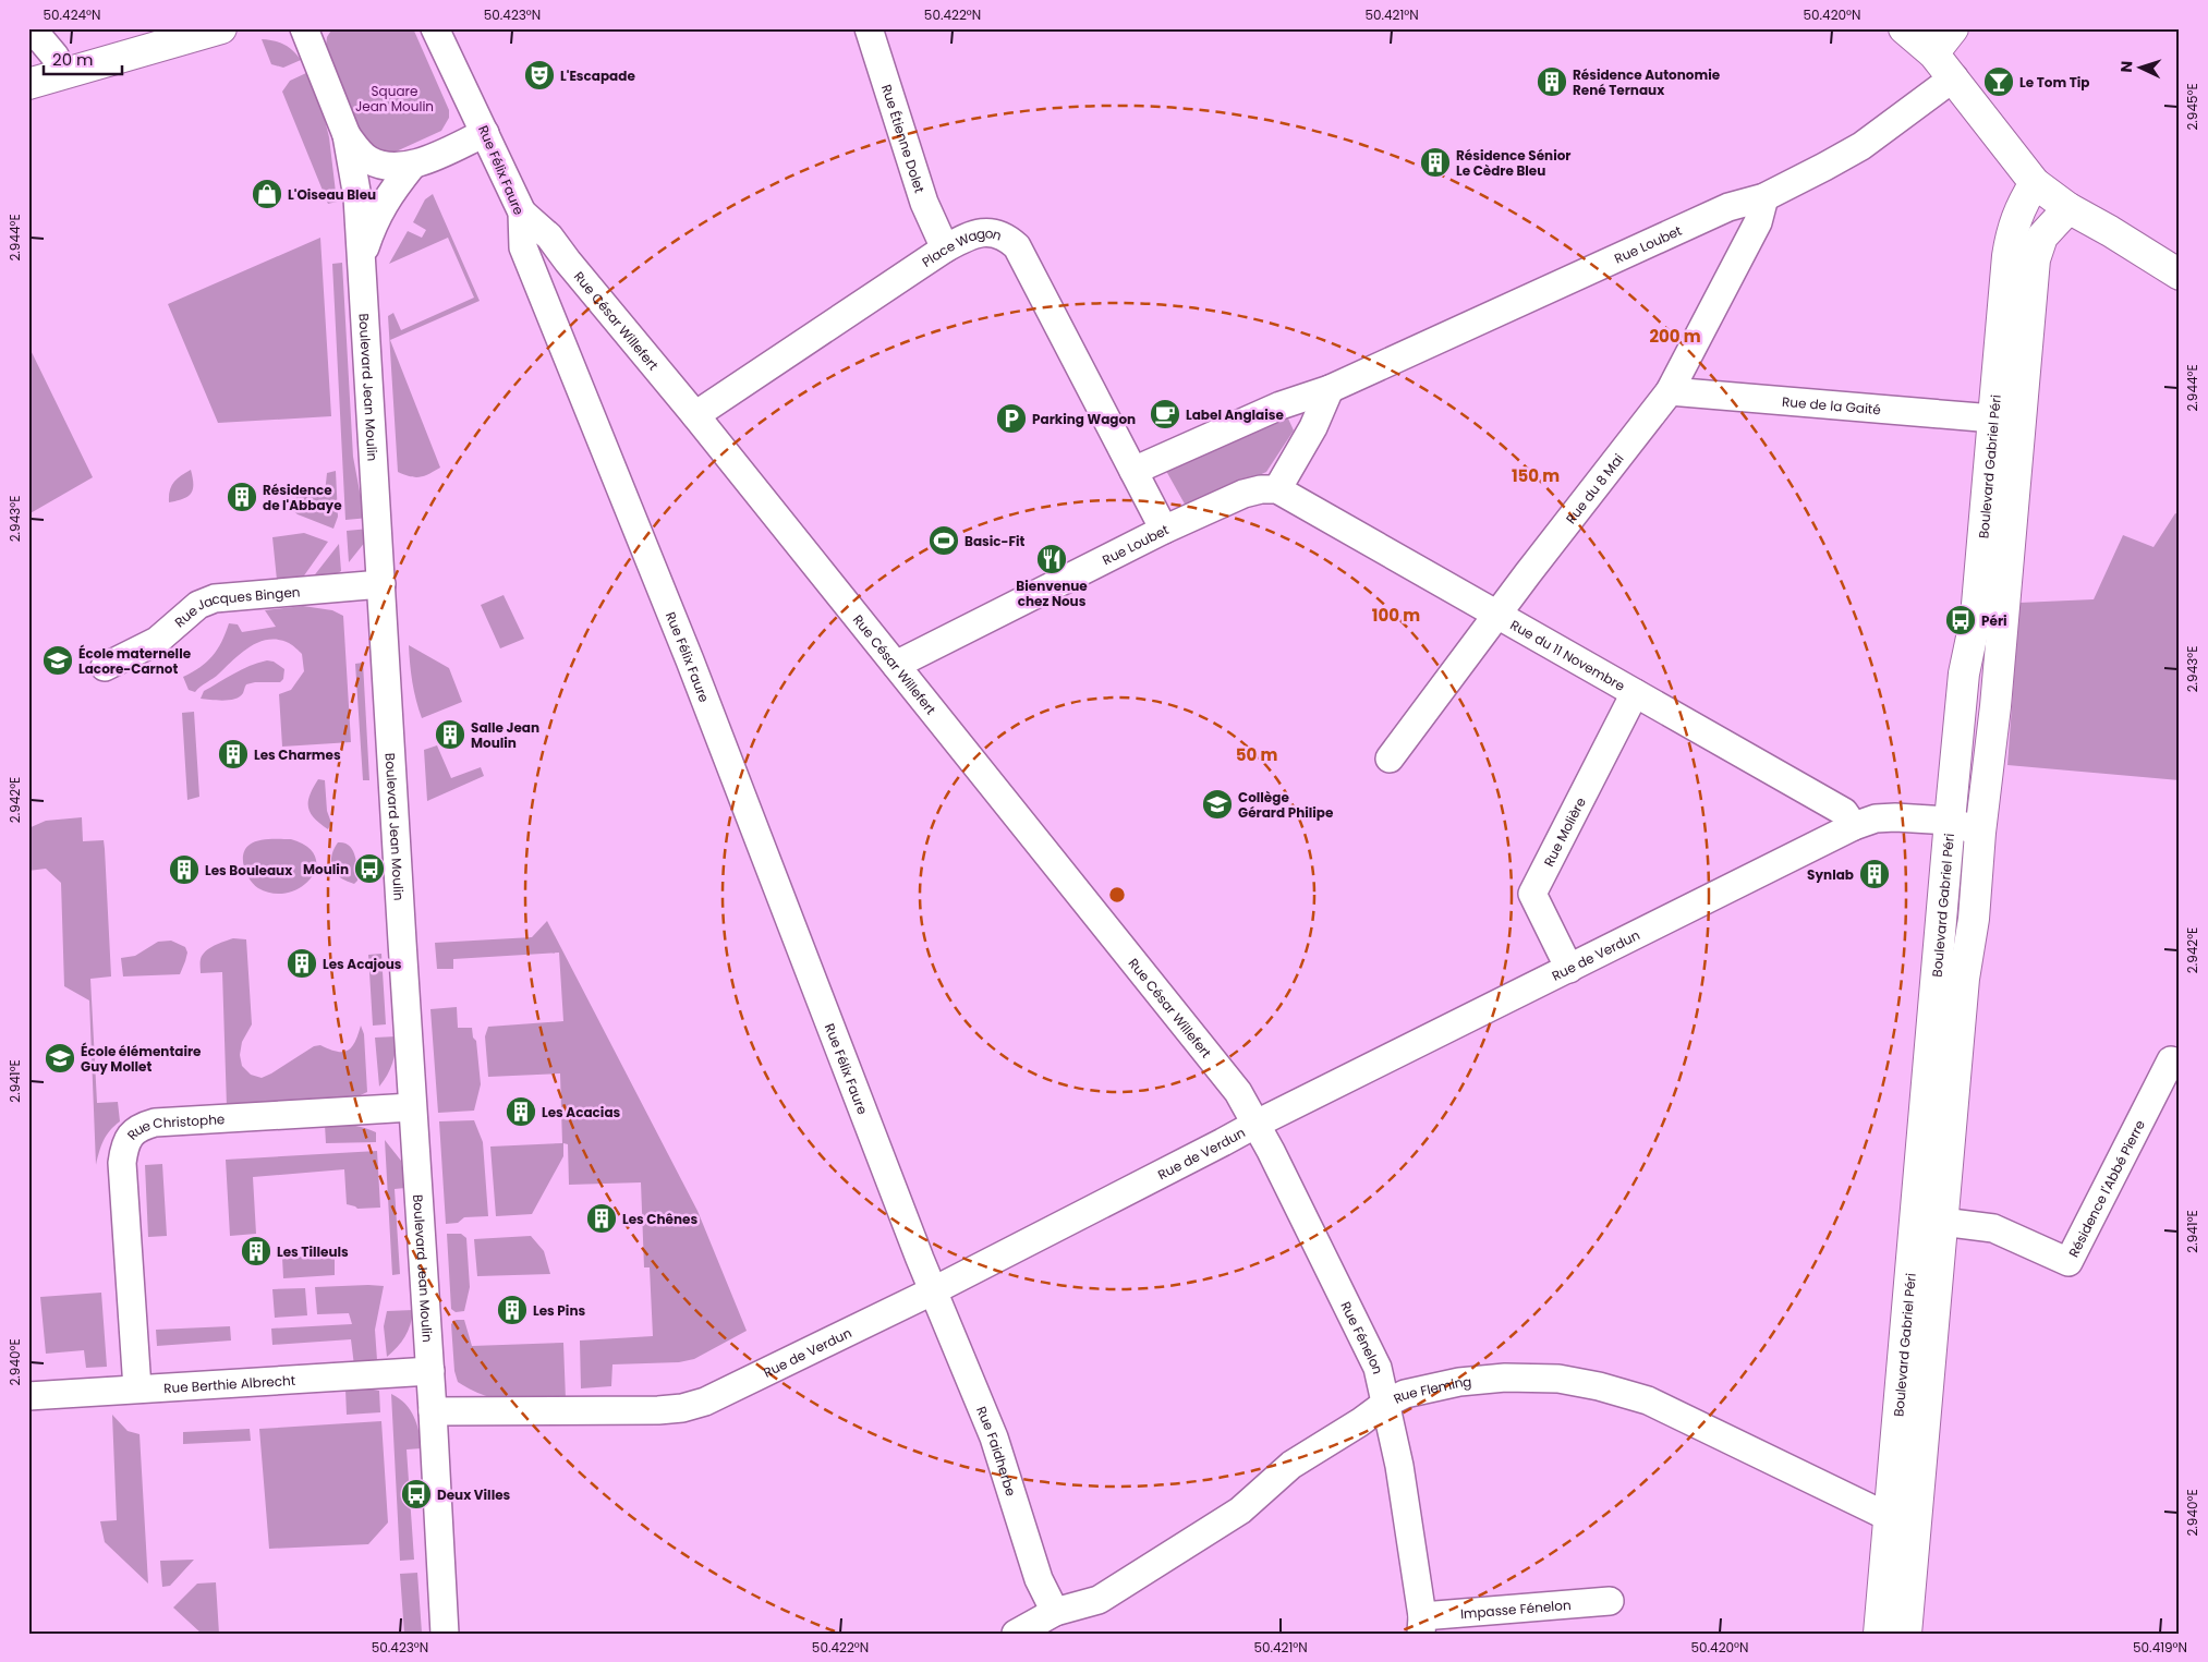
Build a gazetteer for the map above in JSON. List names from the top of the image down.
{
  "streets": {
    "main road": ["Boulevard Gabriel Péri"],
    "street": [
      "Rue Étienne Dolet",
      "Rue Félix Faure",
      "Rue Loubet",
      "Place Wagon",
      "Rue César Willefert",
      "Boulevard Jean Moulin",
      "Rue de la Gaité",
      "Rue du 8 Mai",
      "Rue Jacques Bingen",
      "Rue du 11 Novembre",
      "Rue Molière",
      "Rue de Verdun",
      "Rue Christophe",
      "Résidence l'Abbé Pierre",
      "Rue Fénelon",
      "Rue Berthie Albrecht",
      "Rue Fleming",
      "Rue Faidherbe",
      "Impasse Fénelon"
    ]
  },
  "crossings": [
    ["Rue Étienne Dolet", "Place Wagon"],
    ["Rue Félix Faure", "Rue César Willefert"],
    ["Rue Félix Faure", "Rue de Verdun"],
    ["Rue Félix Faure", "Rue Faidherbe"],
    ["Rue Loubet", "Place Wagon"],
    ["Rue Loubet", "Rue César Willefert"],
    ["Rue Loubet", "Rue du 8 Mai"],
    ["Rue Loubet", "Rue du 11 Novembre"],
    ["Place Wagon", "Rue César Willefert"],
    ["Rue César Willefert", "Rue de Verdun"],
    ["Rue César Willefert", "Rue Fénelon"],
    ["Boulevard Jean Moulin", "Rue Jacques Bingen"],
    ["Boulevard Jean Moulin", "Rue de Verdun"],
    ["Boulevard Jean Moulin", "Rue Christophe"],
    ["Boulevard Jean Moulin", "Rue Berthie Albrecht"],
    ["Rue de la Gaité", "Boulevard Gabriel Péri"],
    ["Rue de la Gaité", "Rue du 8 Mai"],
    ["Boulevard Gabriel Péri", "Rue de Verdun"],
    ["Boulevard Gabriel Péri", "Résidence l'Abbé Pierre"],
    ["Boulevard Gabriel Péri", "Rue Fleming"],
    ["Rue du 8 Mai", "Rue du 11 Novembre"],
    ["Rue du 11 Novembre", "Rue Molière"],
    ["Rue du 11 Novembre", "Rue de Verdun"],
    ["Rue Molière", "Rue de Verdun"],
    ["Rue de Verdun", "Rue Fénelon"],
    ["Rue de Verdun", "Rue Faidherbe"],
    ["Rue Christophe", "Rue Berthie Albrecht"],
    ["Rue Fénelon", "Rue Fleming"],
    ["Rue Fénelon", "Impasse Fénelon"],
    ["Rue Fleming", "Rue Faidherbe"]
  ],
  "parks": ["Square Jean Moulin"],
  "places": {
    "theatre": ["L'Escapade"],
    "building": [
      "Résidence Autonomie René Ternaux",
      "Résidence Sénior Le Cèdre Bleu",
      "Résidence de l'Abbaye",
      "Salle Jean Moulin",
      "Les Charmes",
      "Les Bouleaux",
      "Synlab",
      "Les Acajous",
      "Les Acacias",
      "Les Chênes",
      "Les Tilleuls",
      "Les Pins"
    ],
    "bar": ["Le Tom Tip"],
    "shop": ["L'Oiseau Bleu"],
    "cafe": ["Label Anglaise"],
    "parking": ["Parking Wagon"],
    "sports": ["Basic-Fit"],
    "restaurant": ["Bienvenue chez Nous"],
    "bus stop": ["Péri", "Moulin", "Deux Villes"],
    "school or university": ["École maternelle Lacore-Carnot", "Collège Gérard Philipe", "École élémentaire Guy Mollet"]
  },
  "scale_bar": "20 m",
  "north": "left",
  "coordinates": [
    "50.424°N",
    "50.423°N",
    "50.422°N",
    "50.421°N",
    "50.420°N",
    "2.945°E",
    "2.944°E",
    "2.943°E",
    "2.942°E",
    "2.941°E",
    "2.940°E",
    "50.419°N"
  ],
  "rings": [
    "200 m",
    "150 m",
    "100 m",
    "50 m"
  ]
}
